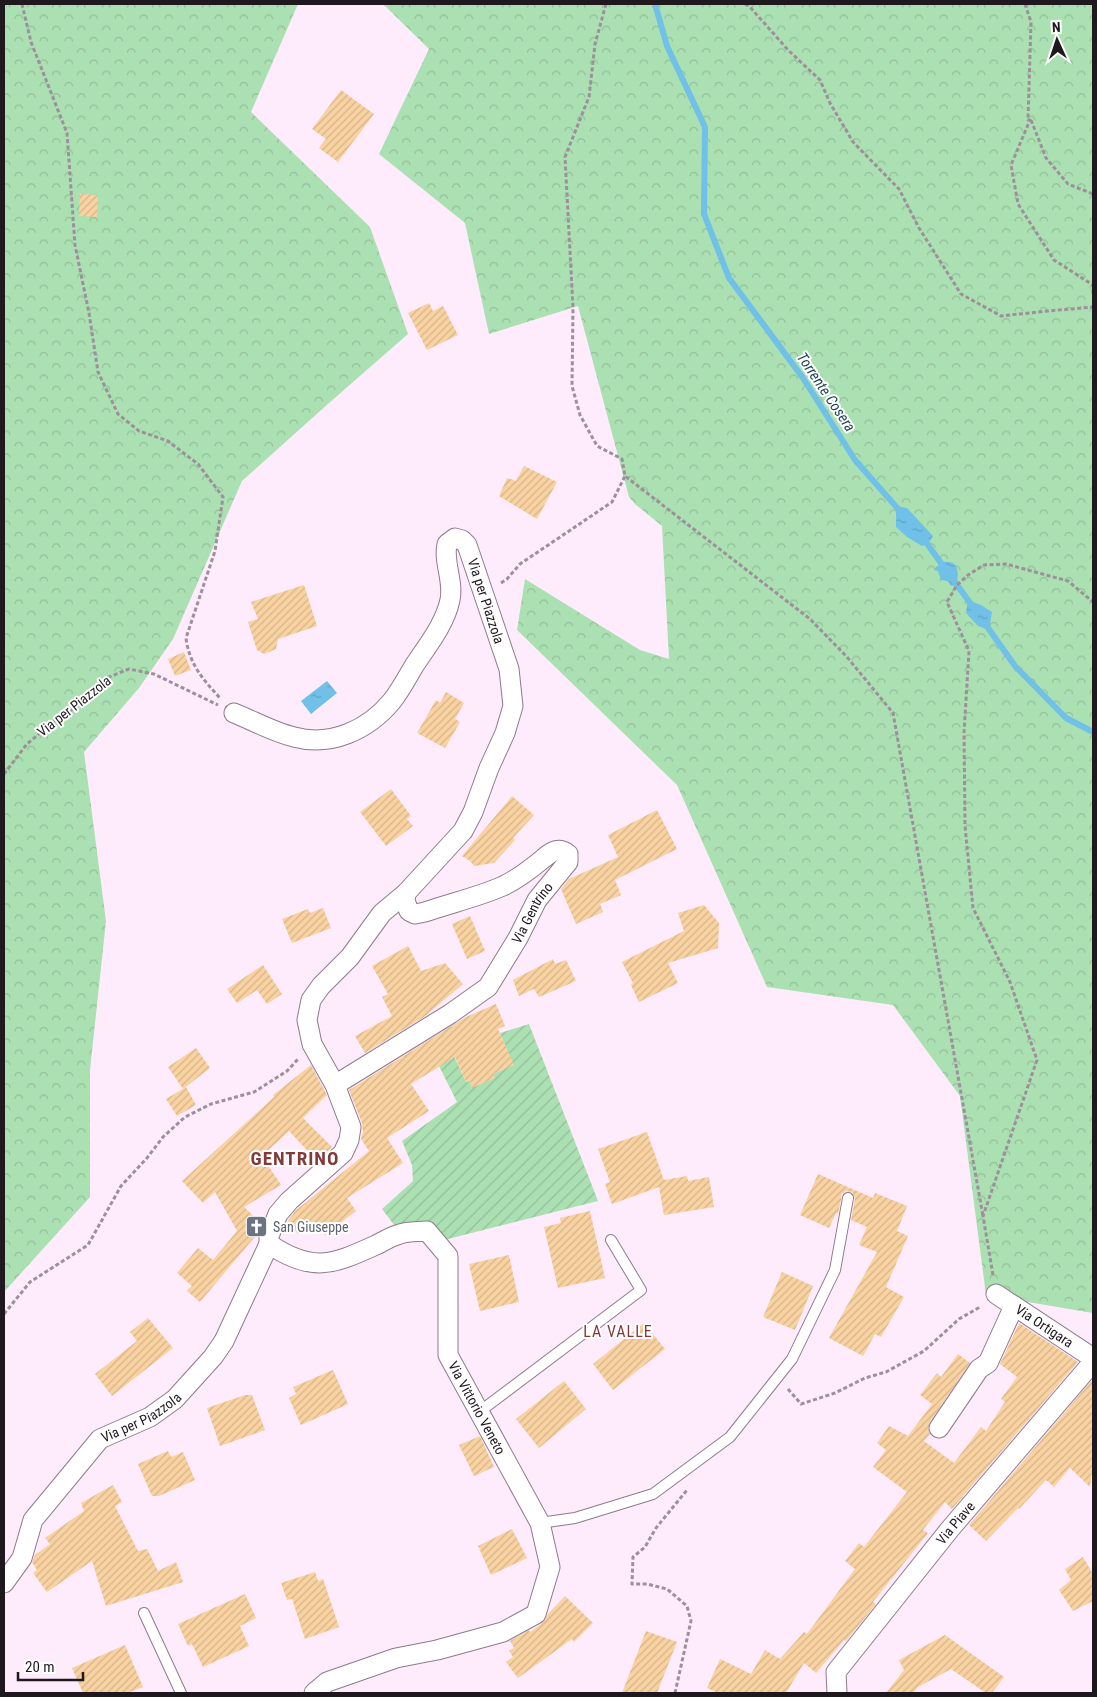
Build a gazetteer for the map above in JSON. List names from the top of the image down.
{
  "streets": {
    "street": [
      "Via per Piazzola",
      "Via Gentrino",
      "Via Ortigara",
      "Via Vittorio Veneto",
      "Via Piave"
    ]
  },
  "crossings": [
    ["Via per Piazzola", "Via Gentrino"],
    ["Via per Piazzola", "Via Vittorio Veneto"]
  ],
  "districts": ["GENTRINO", "LA VALLE"],
  "water": ["Torrente Cosera"],
  "places": {
    "church": ["San Giuseppe"]
  },
  "scale_bar": "20 m",
  "north": "top"
}
